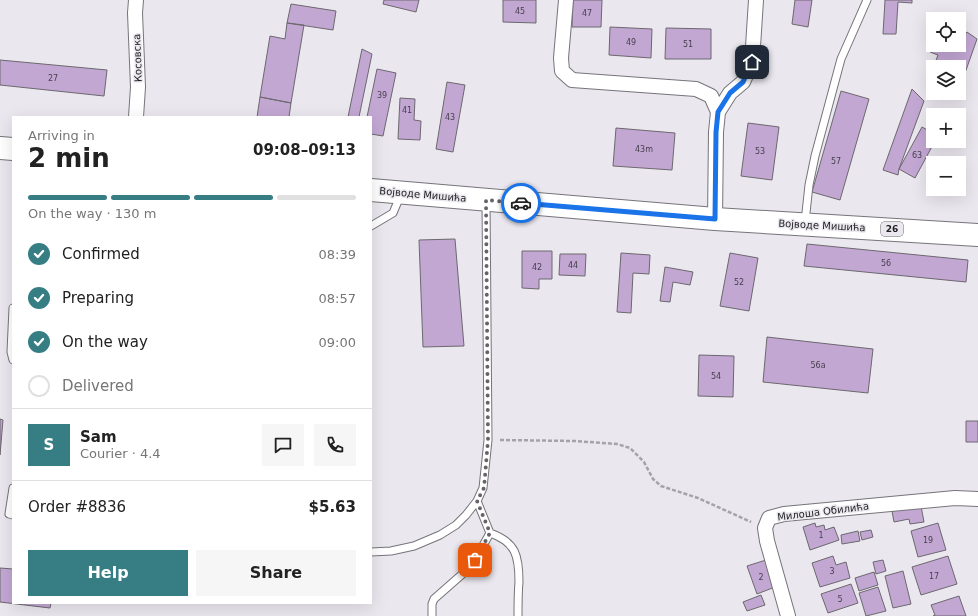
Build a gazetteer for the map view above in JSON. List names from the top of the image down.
{
  "streets": {
    "main road": ["Војводе Мишића", "26"],
    "street": ["Косовска", "Милоша Обилића"]
  },
  "house_numbers": [
    "45",
    "47",
    "49",
    "51",
    "27",
    "39",
    "41",
    "43",
    "43m",
    "53",
    "63",
    "57",
    "56",
    "44",
    "42",
    "52",
    "56a",
    "54",
    "1",
    "19",
    "3",
    "17",
    "2",
    "5"
  ],
  "page": {
    "map_buttons": ["+", "−"],
    "heading": ["2 min", "Arriving in", "09:08–09:13"],
    "panel": [
      "Sam",
      "Courier · 4.4",
      "Order #8836",
      "$5.63"
    ],
    "bar": "On the way · 130 m",
    "list": [
      ["Confirmed", "08:39"],
      ["Preparing", "08:57"],
      ["On the way", "09:00"],
      "Delivered"
    ],
    "round": "S",
    "buttons": ["Help", "Share"]
  }
}
